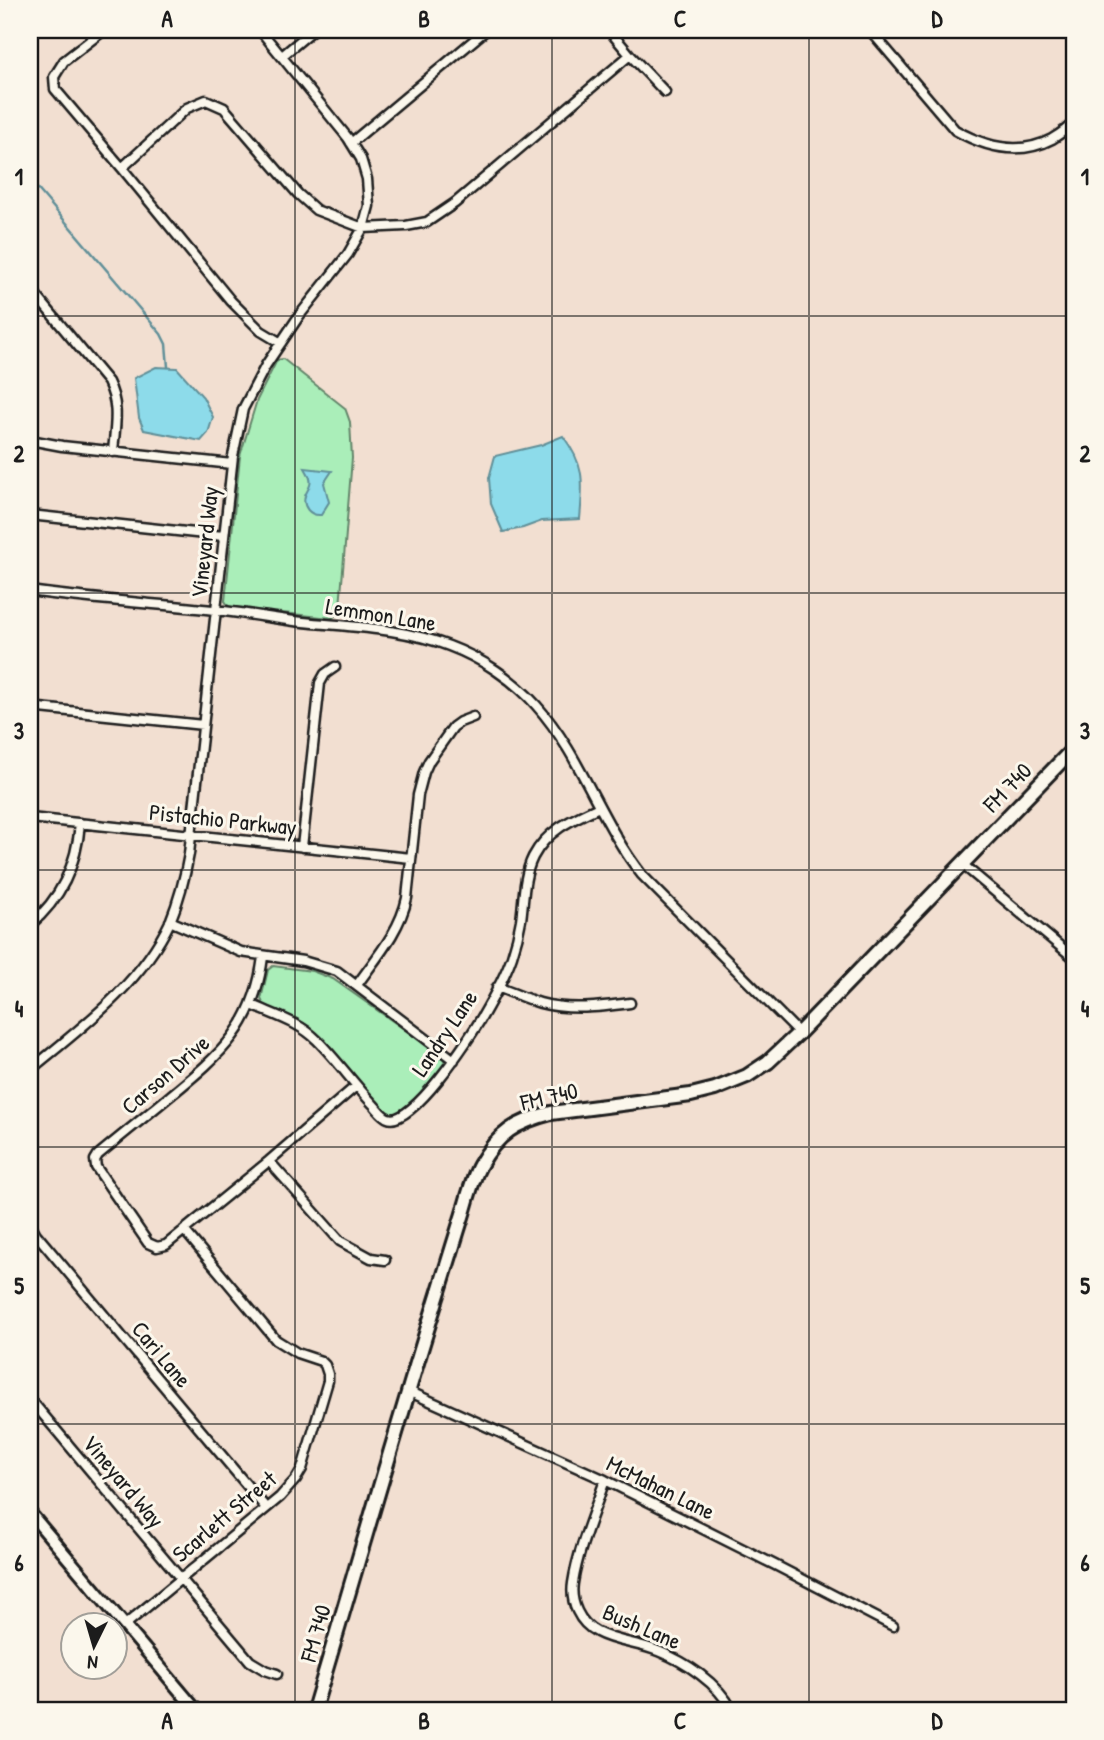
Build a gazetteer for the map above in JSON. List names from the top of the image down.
{
  "streets": {
    "main road": ["FM 740"],
    "street": [
      "Vineyard Way",
      "Lemmon Lane",
      "Pistachio Parkway",
      "Landry Lane",
      "Carson Drive",
      "Cari Lane",
      "McMahan Lane",
      "Scarlett Street",
      "Bush Lane"
    ]
  },
  "crossings": [
    ["Vineyard Way", "Lemmon Lane"],
    ["Vineyard Way", "Pistachio Parkway"],
    ["Vineyard Way", "Scarlett Street"],
    ["Lemmon Lane", "FM 740"],
    ["Lemmon Lane", "Landry Lane"],
    ["FM 740", "McMahan Lane"],
    ["Landry Lane", "Carson Drive"],
    ["Carson Drive", "Scarlett Street"],
    ["Cari Lane", "Scarlett Street"],
    ["McMahan Lane", "Bush Lane"]
  ],
  "north": "bottom",
  "grid": {
    "columns": [
      "A",
      "B",
      "C",
      "D"
    ],
    "rows": [
      "1",
      "2",
      "3",
      "4",
      "5",
      "6"
    ]
  }
}
